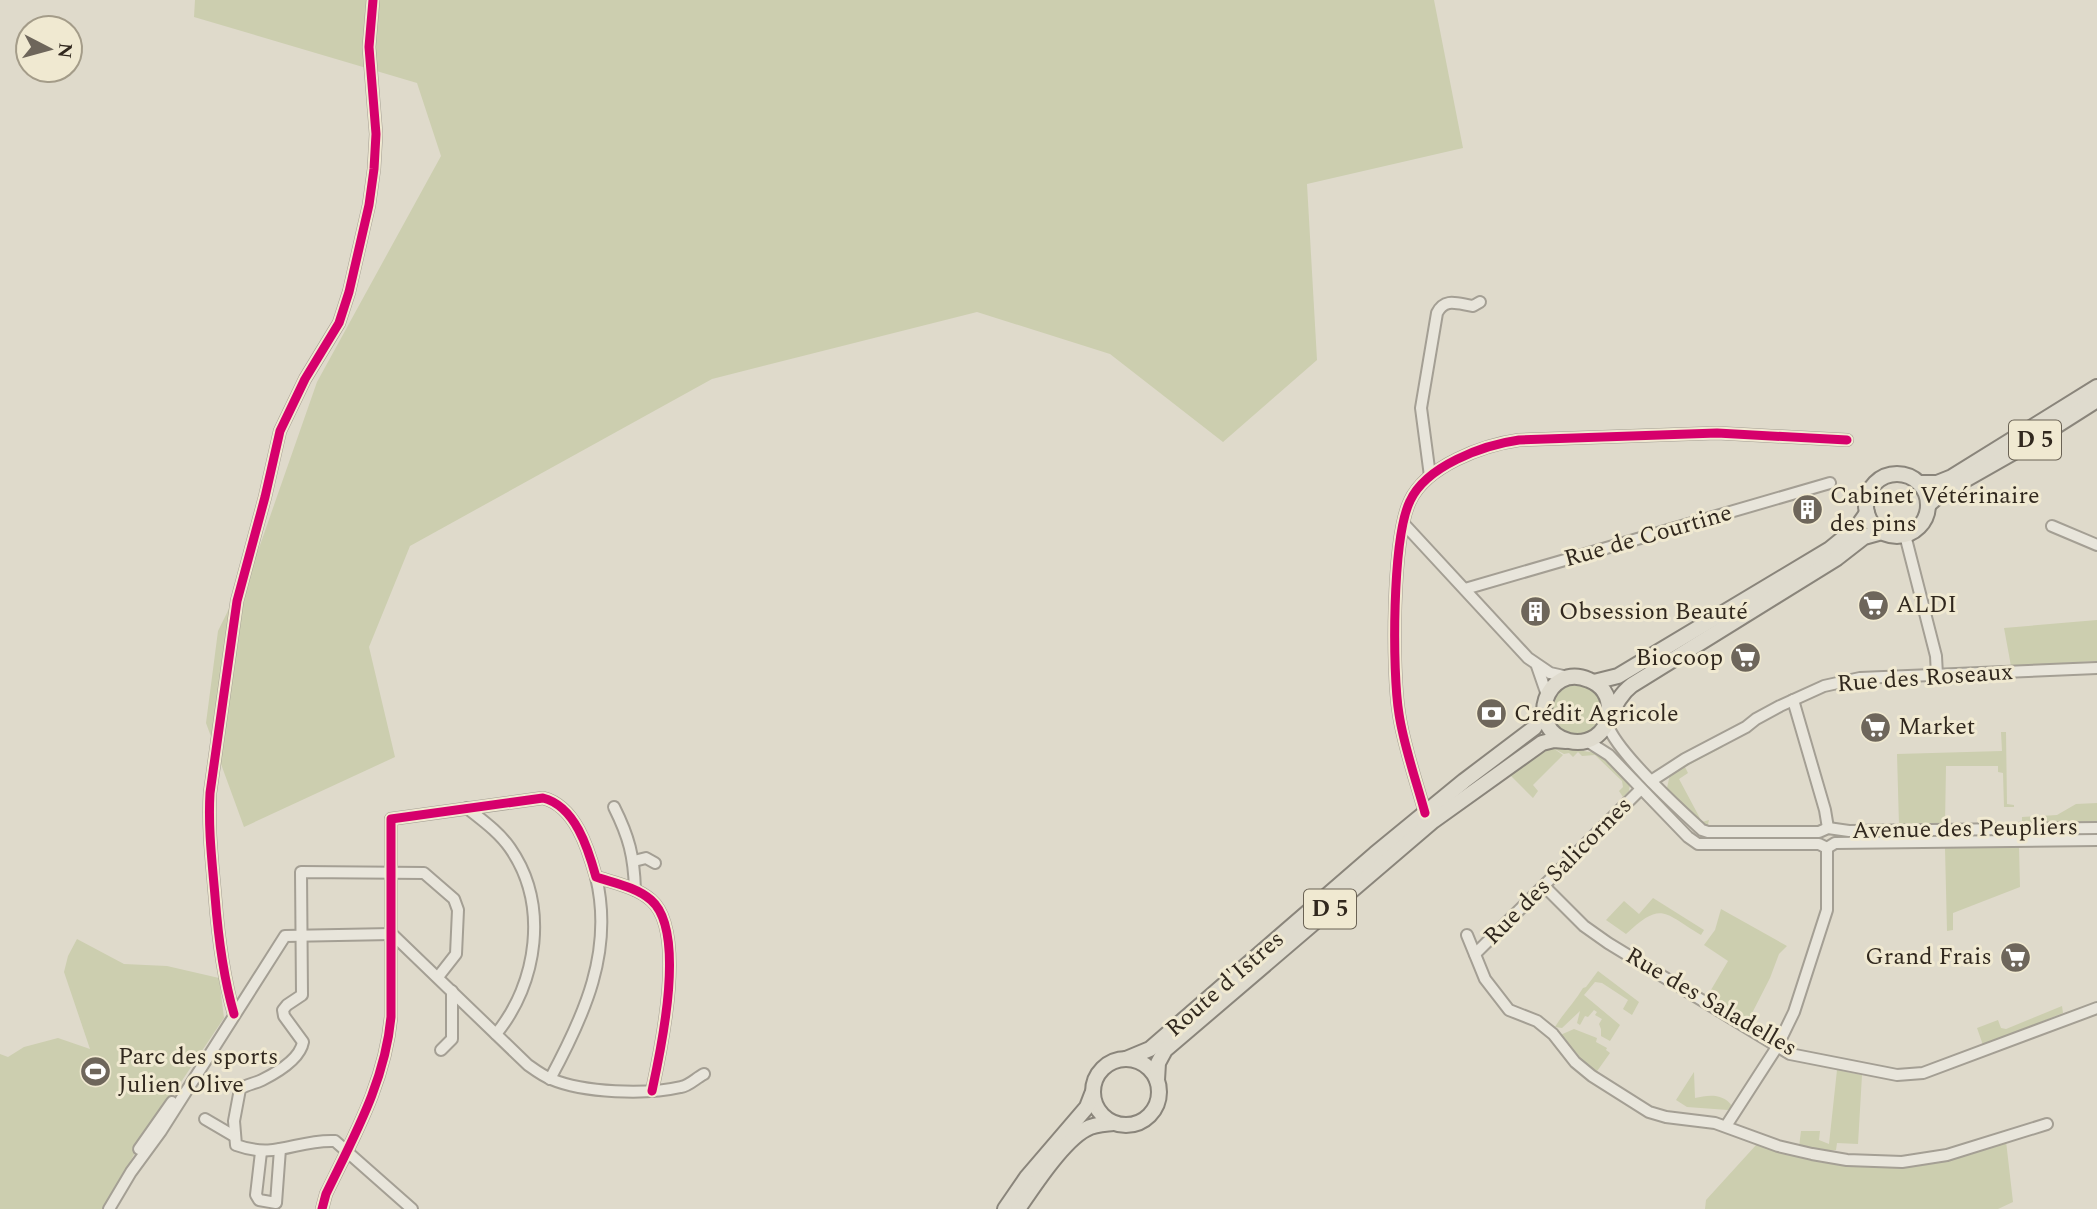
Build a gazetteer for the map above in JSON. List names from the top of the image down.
{
  "streets": {
    "main road": ["D 5", "Route d'Istres"],
    "street": [
      "Rue de Courtine",
      "Rue des Roseaux",
      "Avenue des Peupliers",
      "Rue des Salicornes",
      "Rue des Saladelles"
    ]
  },
  "crossings": [
    ["Rue des Roseaux", "Avenue des Peupliers"],
    ["Avenue des Peupliers", "Rue des Salicornes"],
    ["Avenue des Peupliers", "Route d'Istres"],
    ["Rue des Salicornes", "Rue des Saladelles"]
  ],
  "places": {
    "building": ["Cabinet Vétérinaire des pins", "Obsession Beauté"],
    "supermarket": [
      "ALDI",
      "Biocoop",
      "Market",
      "Grand Frais"
    ],
    "bank": ["Crédit Agricole"],
    "sports": ["Parc des sports Julien Olive"]
  },
  "north": "right"
}
